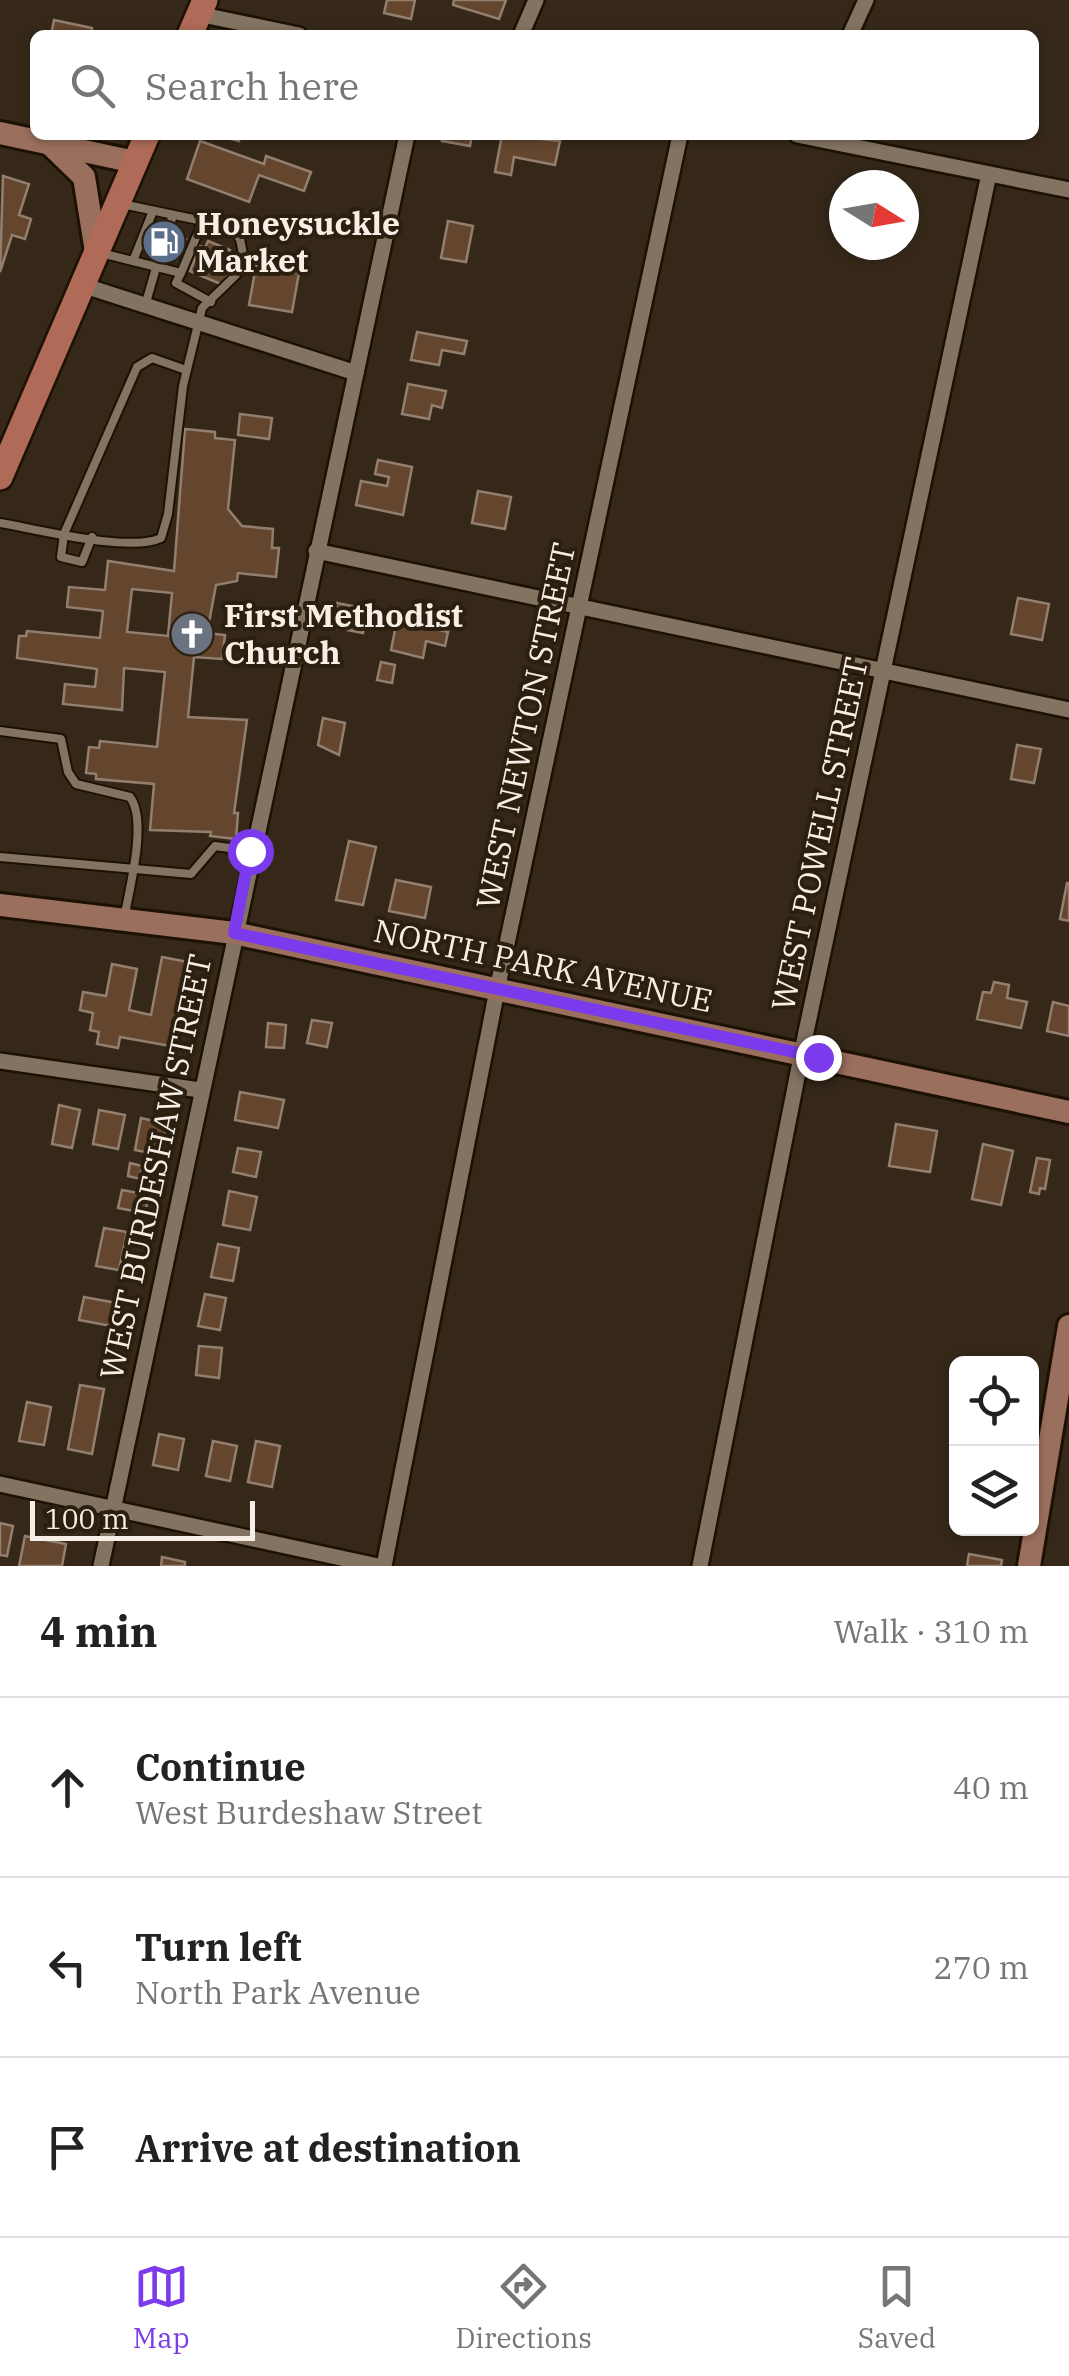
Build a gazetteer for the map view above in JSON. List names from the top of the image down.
{
  "streets": {
    "street": [
      "WEST NEWTON STREET",
      "WEST POWELL STREET",
      "NORTH PARK AVENUE",
      "WEST BURDESHAW STREET"
    ]
  },
  "crossings": [
    ["WEST NEWTON STREET", "NORTH PARK AVENUE"],
    ["WEST POWELL STREET", "NORTH PARK AVENUE"],
    ["NORTH PARK AVENUE", "WEST BURDESHAW STREET"]
  ],
  "places": {
    "fuel station": ["Honeysuckle Market"],
    "church": ["First Methodist Church"]
  },
  "scale_bar": "100 m",
  "north": "right",
  "page": {
    "search": "Search here",
    "scale": "100 m",
    "heading": ["4 min", "Walk · 310 m"],
    "list": [
      ["Continue", "West Burdeshaw Street", "40 m"],
      ["Turn left", "North Park Avenue", "270 m"],
      "Arrive at destination"
    ],
    "nav": ["Map", "Directions", "Saved"]
  }
}
